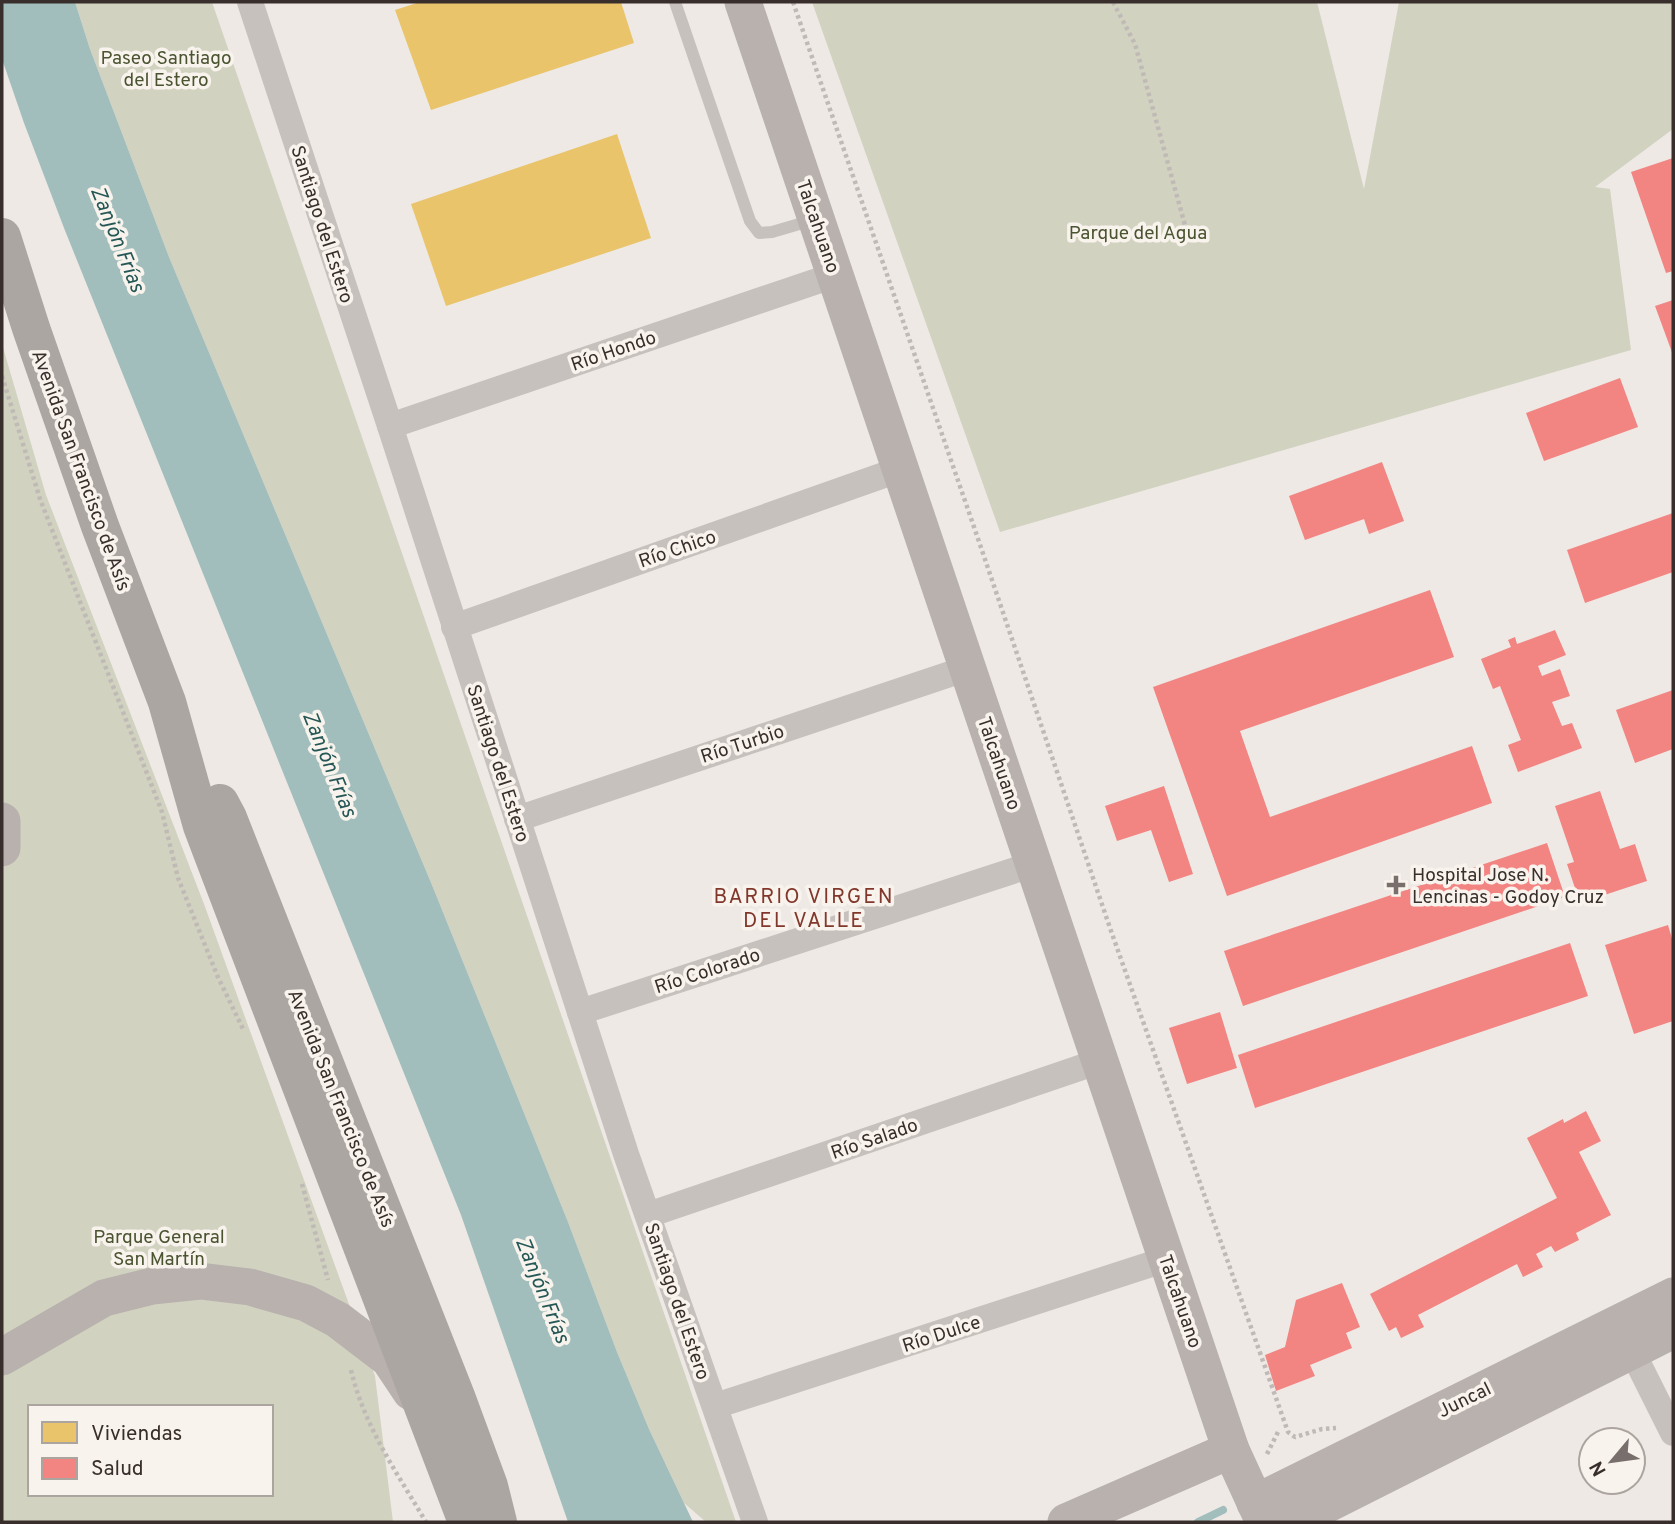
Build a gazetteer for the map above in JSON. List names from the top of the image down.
{
  "streets": {
    "main road": ["Avenida San Francisco de Asís"],
    "street": [
      "Santiago del Estero",
      "Talcahuano",
      "Río Hondo",
      "Río Chico",
      "Río Turbio",
      "Río Colorado",
      "Río Salado",
      "Río Dulce",
      "Juncal"
    ]
  },
  "crossings": [
    ["Santiago del Estero", "Río Hondo"],
    ["Santiago del Estero", "Río Chico"],
    ["Santiago del Estero", "Río Turbio"],
    ["Santiago del Estero", "Río Colorado"],
    ["Santiago del Estero", "Río Salado"],
    ["Santiago del Estero", "Río Dulce"],
    ["Talcahuano", "Río Hondo"],
    ["Talcahuano", "Río Chico"],
    ["Talcahuano", "Río Turbio"],
    ["Talcahuano", "Río Colorado"],
    ["Talcahuano", "Río Salado"],
    ["Talcahuano", "Río Dulce"],
    ["Talcahuano", "Juncal"]
  ],
  "districts": ["BARRIO VIRGEN DEL VALLE"],
  "water": ["Zanjón Frías"],
  "parks": ["Paseo Santiago del Estero", "Parque del Agua", "Parque General San Martín"],
  "places": {
    "health": ["Hospital Jose N. Lencinas - Godoy Cruz"]
  },
  "legend": ["Viviendas", "Salud"],
  "north": "bottom left"
}
